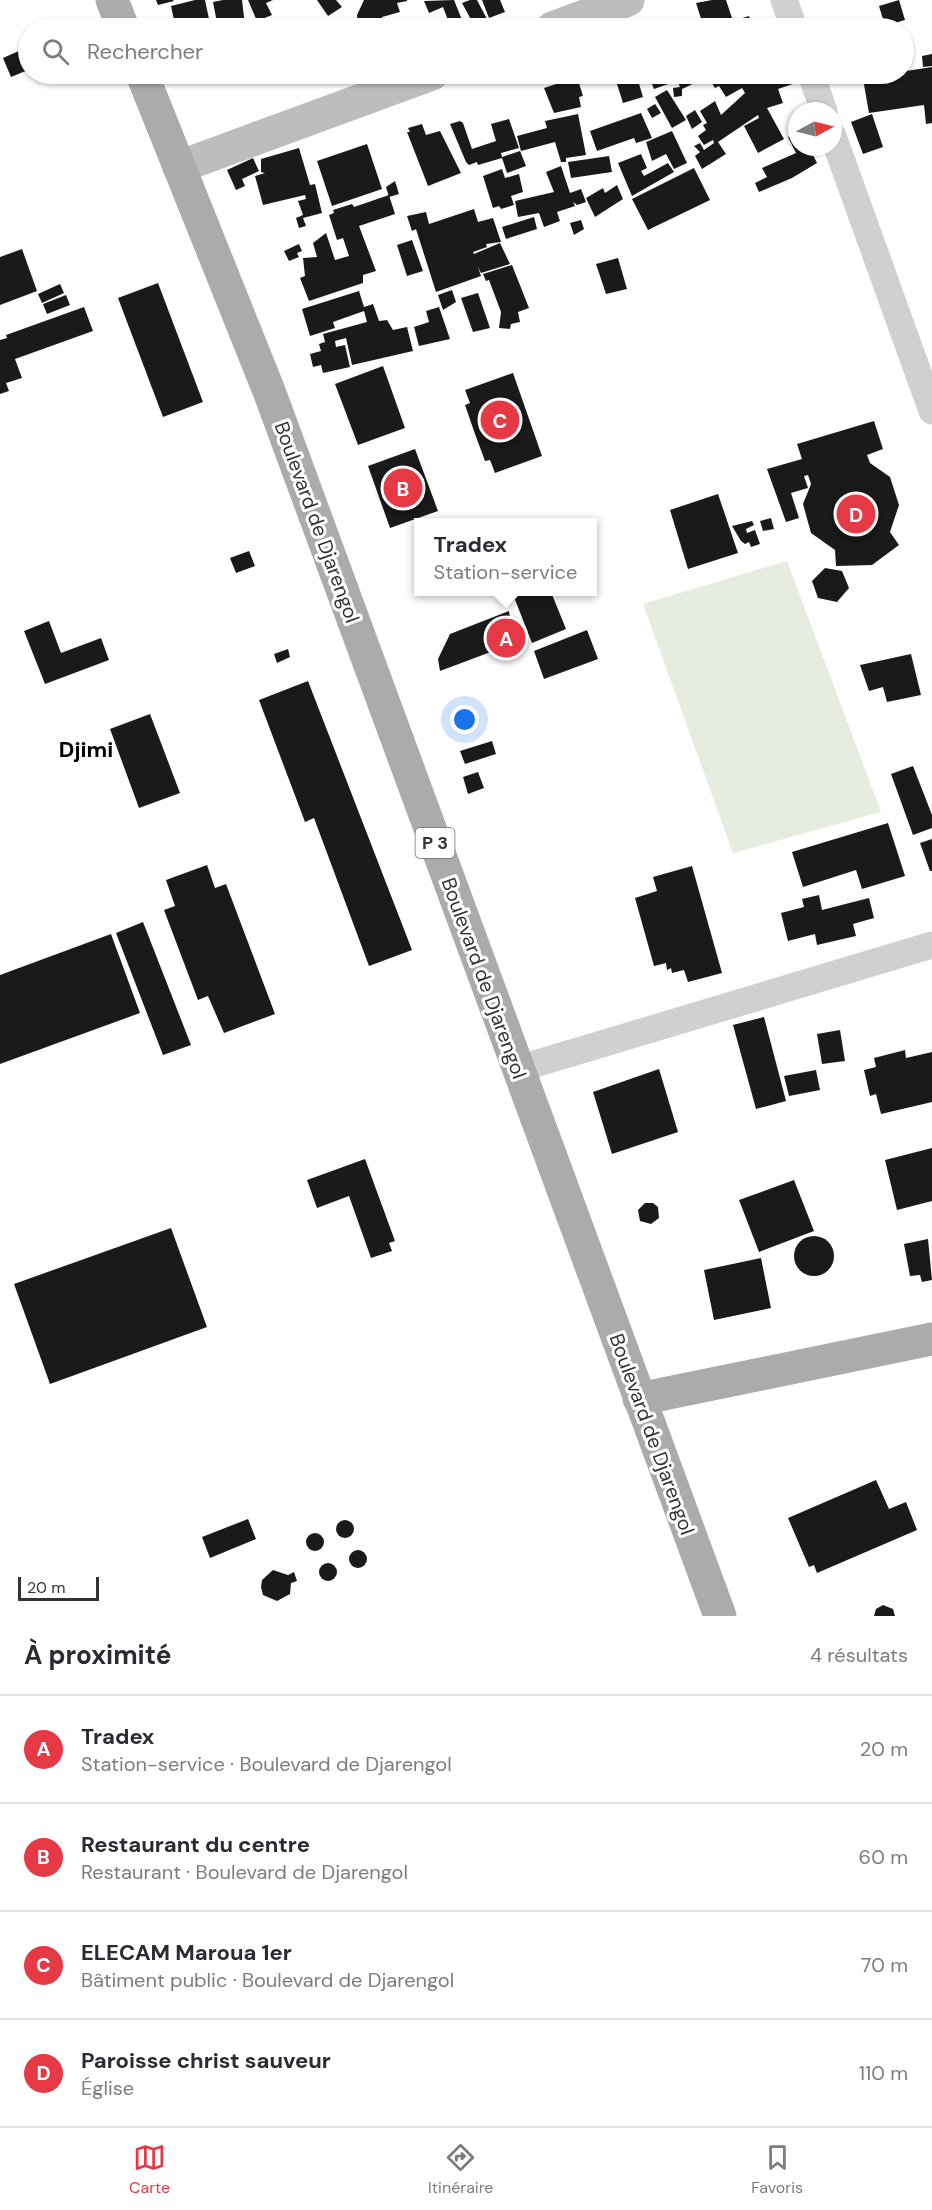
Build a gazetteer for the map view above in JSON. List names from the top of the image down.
{
  "streets": {
    "main road": ["Boulevard de Djarengol", "P 3"]
  },
  "districts": ["Djimi"],
  "scale_bar": "20 m",
  "north": "right",
  "page": {
    "search": "Rechercher",
    "pins": [
      "C",
      "B",
      "D",
      "A"
    ],
    "popup": ["Tradex", "Station-service"],
    "scale": "20 m",
    "heading": ["À proximité", "4 résultats"],
    "list": [
      {
        "mark": "A",
        "name": "Tradex",
        "note": "Station-service · Boulevard de Djarengol",
        "value": "20 m"
      },
      {
        "mark": "B",
        "name": "Restaurant du centre",
        "note": "Restaurant · Boulevard de Djarengol",
        "value": "60 m"
      },
      {
        "mark": "C",
        "name": "ELECAM Maroua 1er",
        "note": "Bâtiment public · Boulevard de Djarengol",
        "value": "70 m"
      },
      {
        "mark": "D",
        "name": "Paroisse christ sauveur",
        "note": "Église",
        "value": "110 m"
      }
    ],
    "nav": ["Carte", "Itinéraire", "Favoris"]
  }
}
